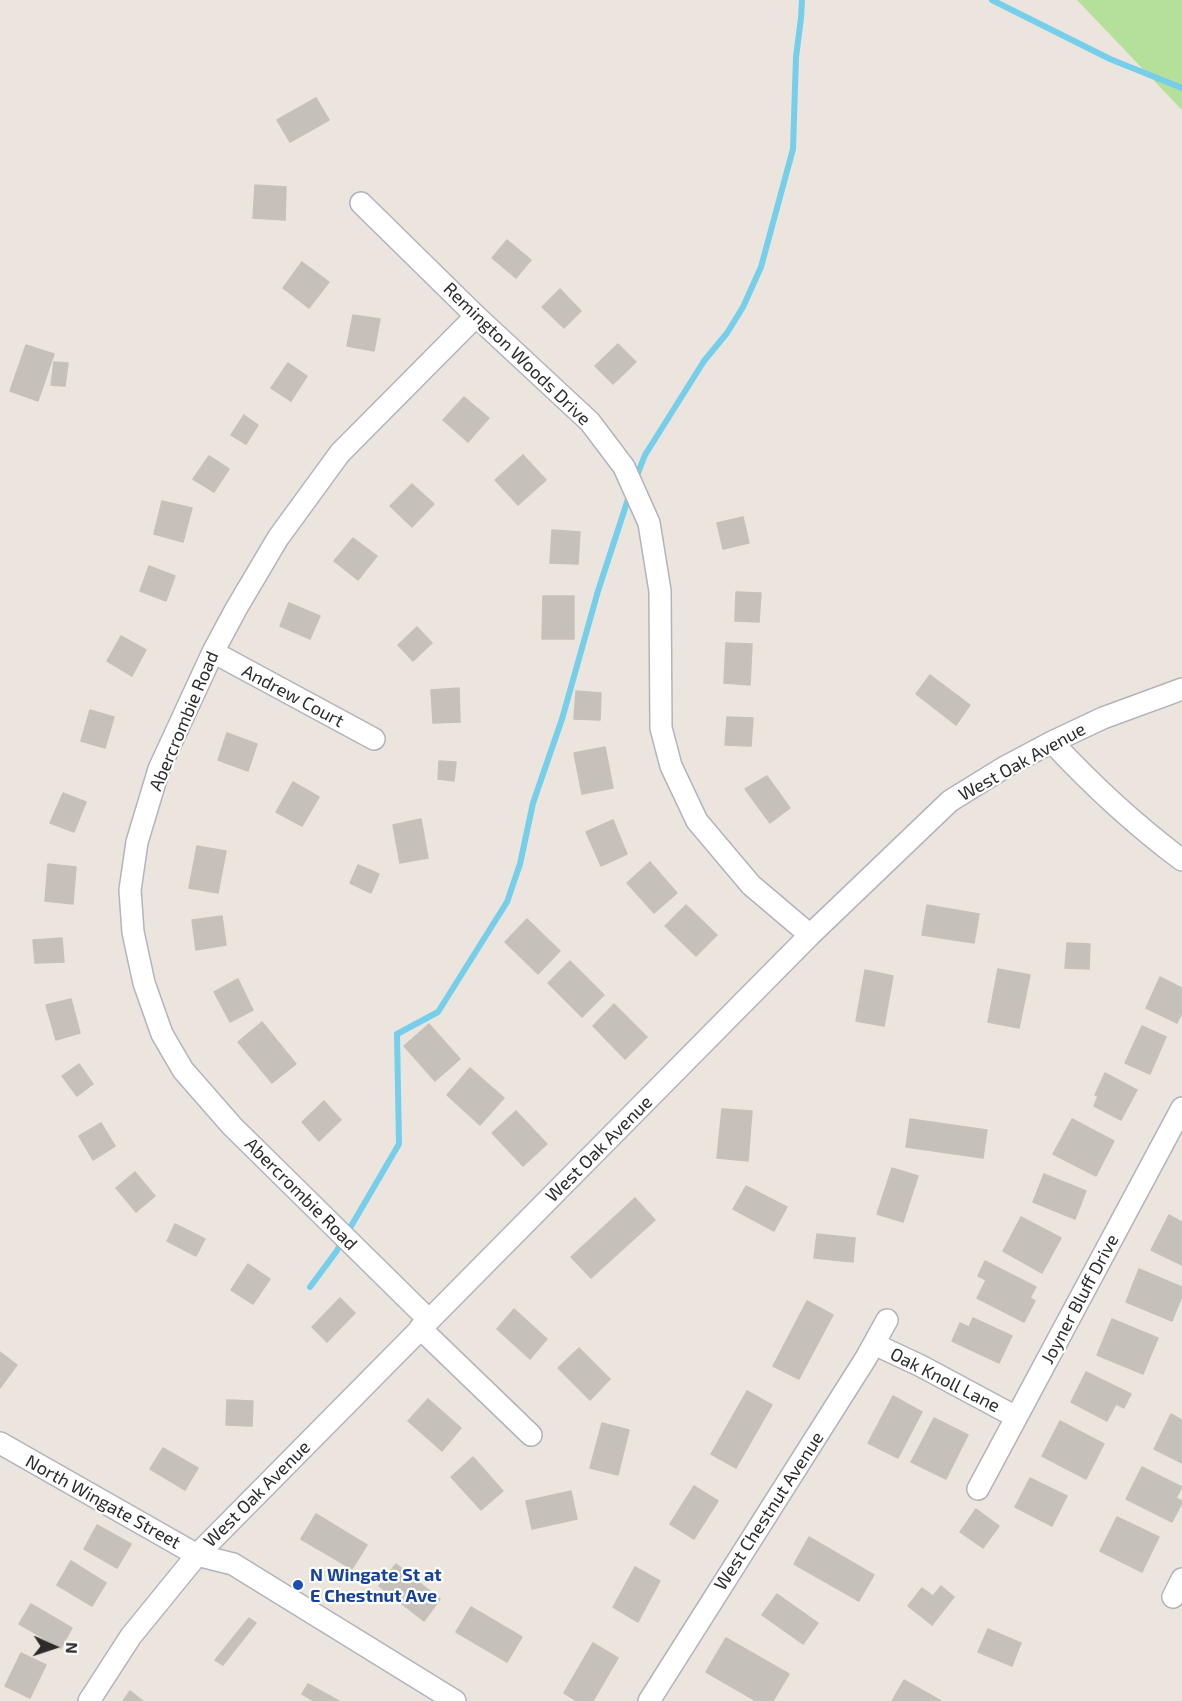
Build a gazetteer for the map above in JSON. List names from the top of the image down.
{
  "streets": {
    "street": [
      "Remington Woods Drive",
      "Andrew Court",
      "Abercrombie Road",
      "West Oak Avenue",
      "Joyner Bluff Drive",
      "Oak Knoll Lane",
      "North Wingate Street",
      "West Chestnut Avenue"
    ]
  },
  "crossings": [
    ["Remington Woods Drive", "Abercrombie Road"],
    ["Remington Woods Drive", "West Oak Avenue"],
    ["Andrew Court", "Abercrombie Road"],
    ["Abercrombie Road", "West Oak Avenue"],
    ["West Oak Avenue", "North Wingate Street"],
    ["Joyner Bluff Drive", "Oak Knoll Lane"],
    ["Oak Knoll Lane", "West Chestnut Avenue"]
  ],
  "places": ["N Wingate St at E Chestnut Ave"],
  "north": "right"
}
